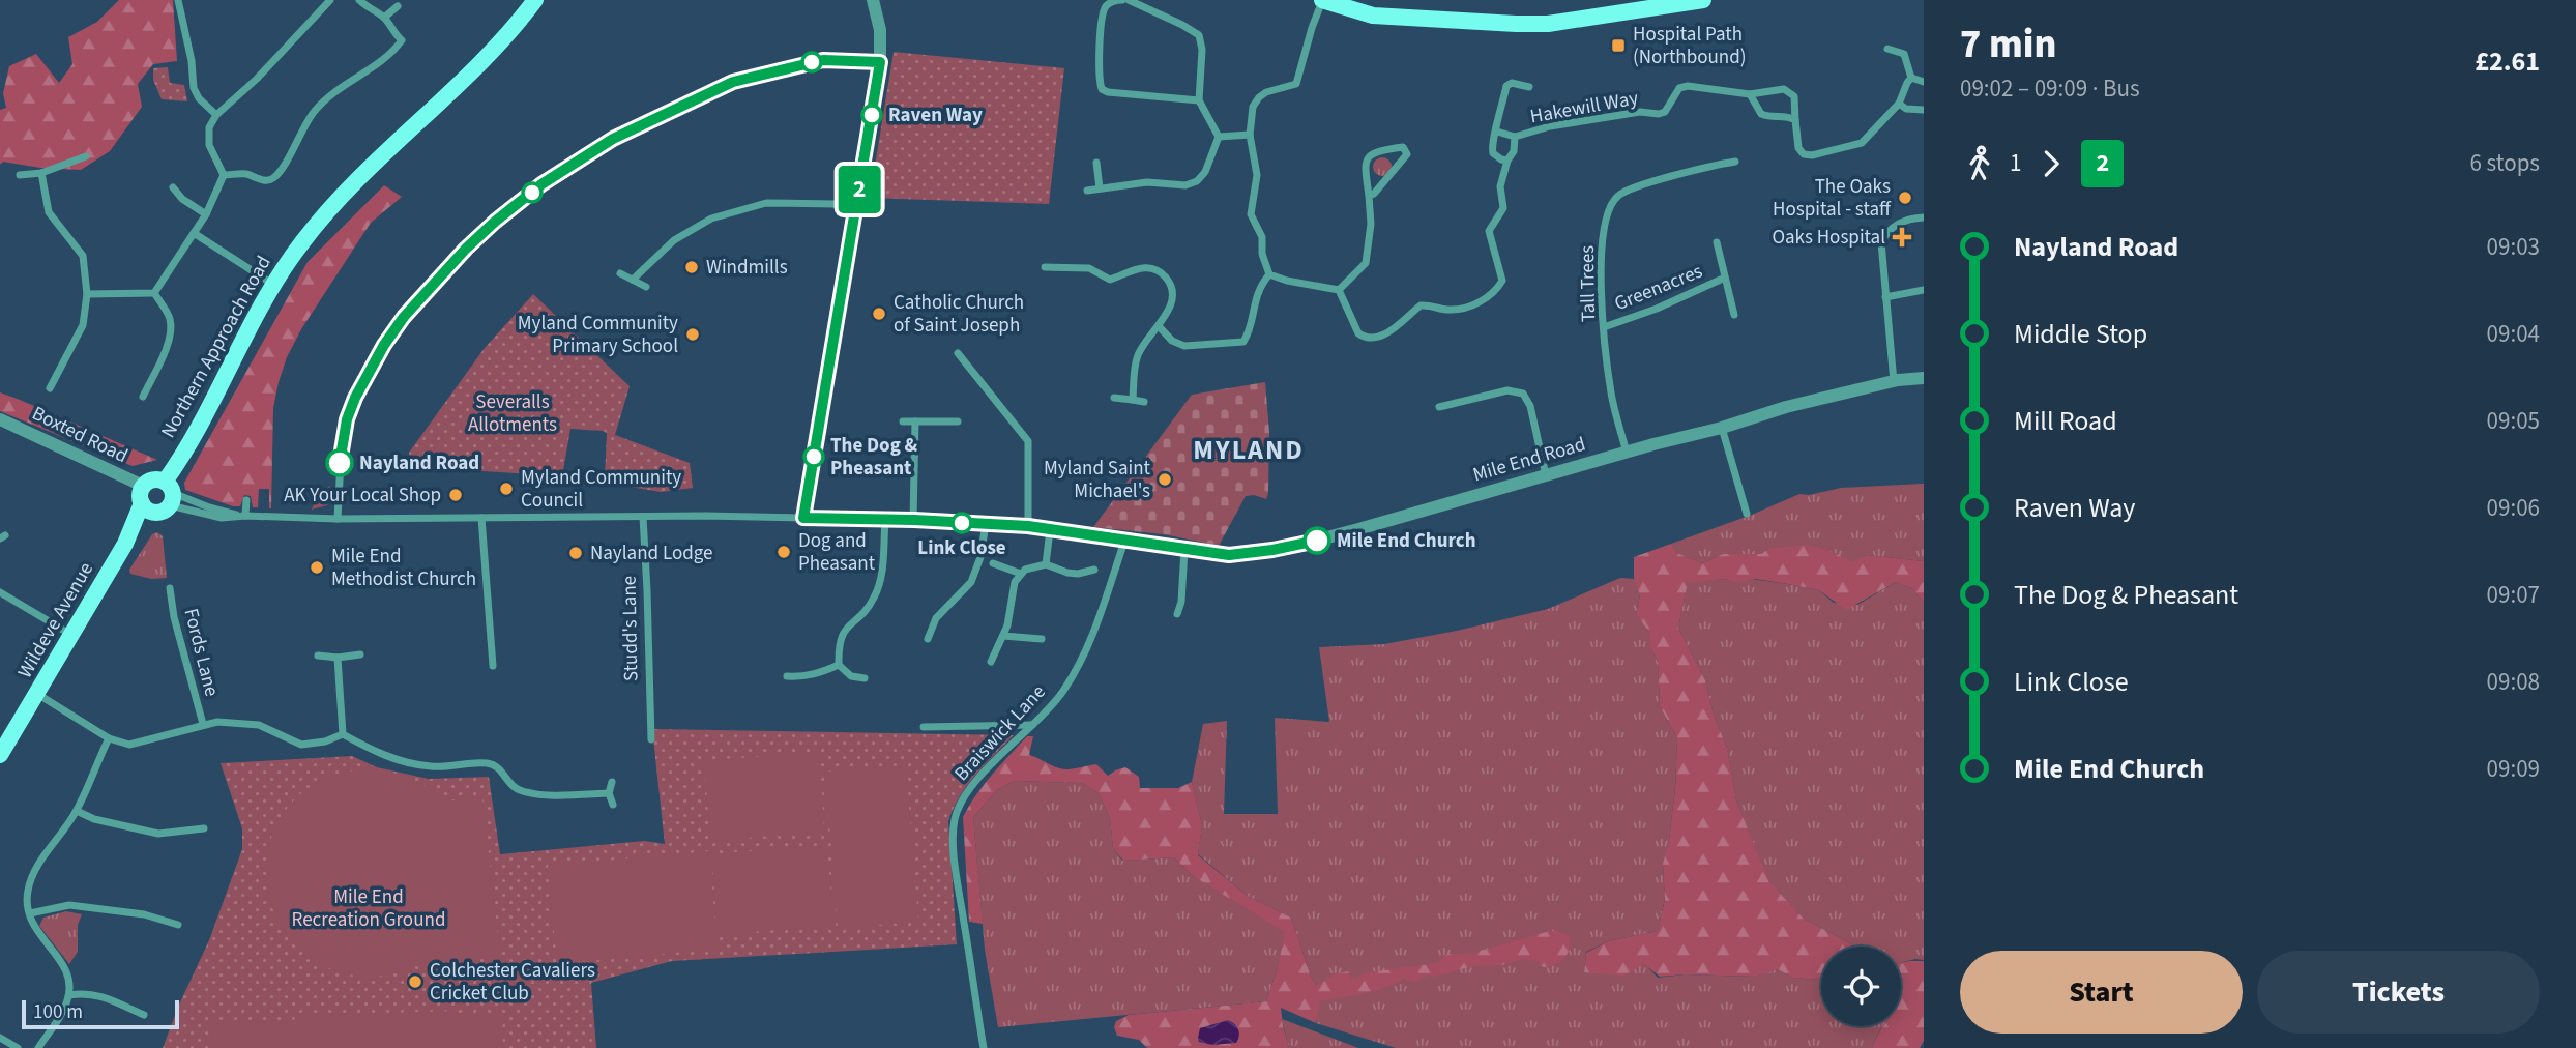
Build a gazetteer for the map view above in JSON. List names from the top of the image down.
{
  "streets": {
    "main road": ["Northern Approach Road", "Wildeve Avenue"],
    "street": [
      "Hakewill Way",
      "Tall Trees",
      "Greenacres",
      "Boxted Road",
      "Mile End Road",
      "Studd's Lane",
      "Fords Lane",
      "Braiswick Lane"
    ]
  },
  "crossings": [
    ["Tall Trees", "Greenacres"],
    ["Tall Trees", "Mile End Road"],
    ["Northern Approach Road", "Wildeve Avenue"],
    ["Mile End Road", "Braiswick Lane"]
  ],
  "districts": ["MYLAND"],
  "parks": ["Severalls Allotments", "Mile End Recreation Ground"],
  "places": {
    "transit": ["Hospital Path (Northbound)"],
    "other": [
      "Raven Way",
      "The Oaks Hospital - staff",
      "Windmills",
      "Catholic Church of Saint Joseph",
      "Myland Community Primary School",
      "The Dog & Pheasant",
      "Nayland Road",
      "Myland Saint Michael's",
      "Myland Community Council",
      "AK Your Local Shop",
      "Link Close",
      "Mile End Church",
      "Dog and Pheasant",
      "Nayland Lodge",
      "Mile End Methodist Church",
      "Colchester Cavaliers Cricket Club"
    ],
    "health": ["Oaks Hospital"]
  },
  "lines": ["bus line 2"],
  "scale_bar": "100 m",
  "page": {
    "on_map": "2",
    "heading": ["7 min", "09:02 – 09:09 · Bus", "£2.61"],
    "legs": ["1", "2", "6 stops"],
    "list": [
      {
        "name": "Nayland Road",
        "value": "09:03"
      },
      {
        "name": "Middle Stop",
        "value": "09:04"
      },
      {
        "name": "Mill Road",
        "value": "09:05"
      },
      {
        "name": "Raven Way",
        "value": "09:06"
      },
      {
        "name": "The Dog & Pheasant",
        "value": "09:07"
      },
      {
        "name": "Link Close",
        "value": "09:08"
      },
      {
        "name": "Mile End Church",
        "value": "09:09"
      }
    ],
    "buttons": ["Start", "Tickets"],
    "scale": "100 m"
  }
}
